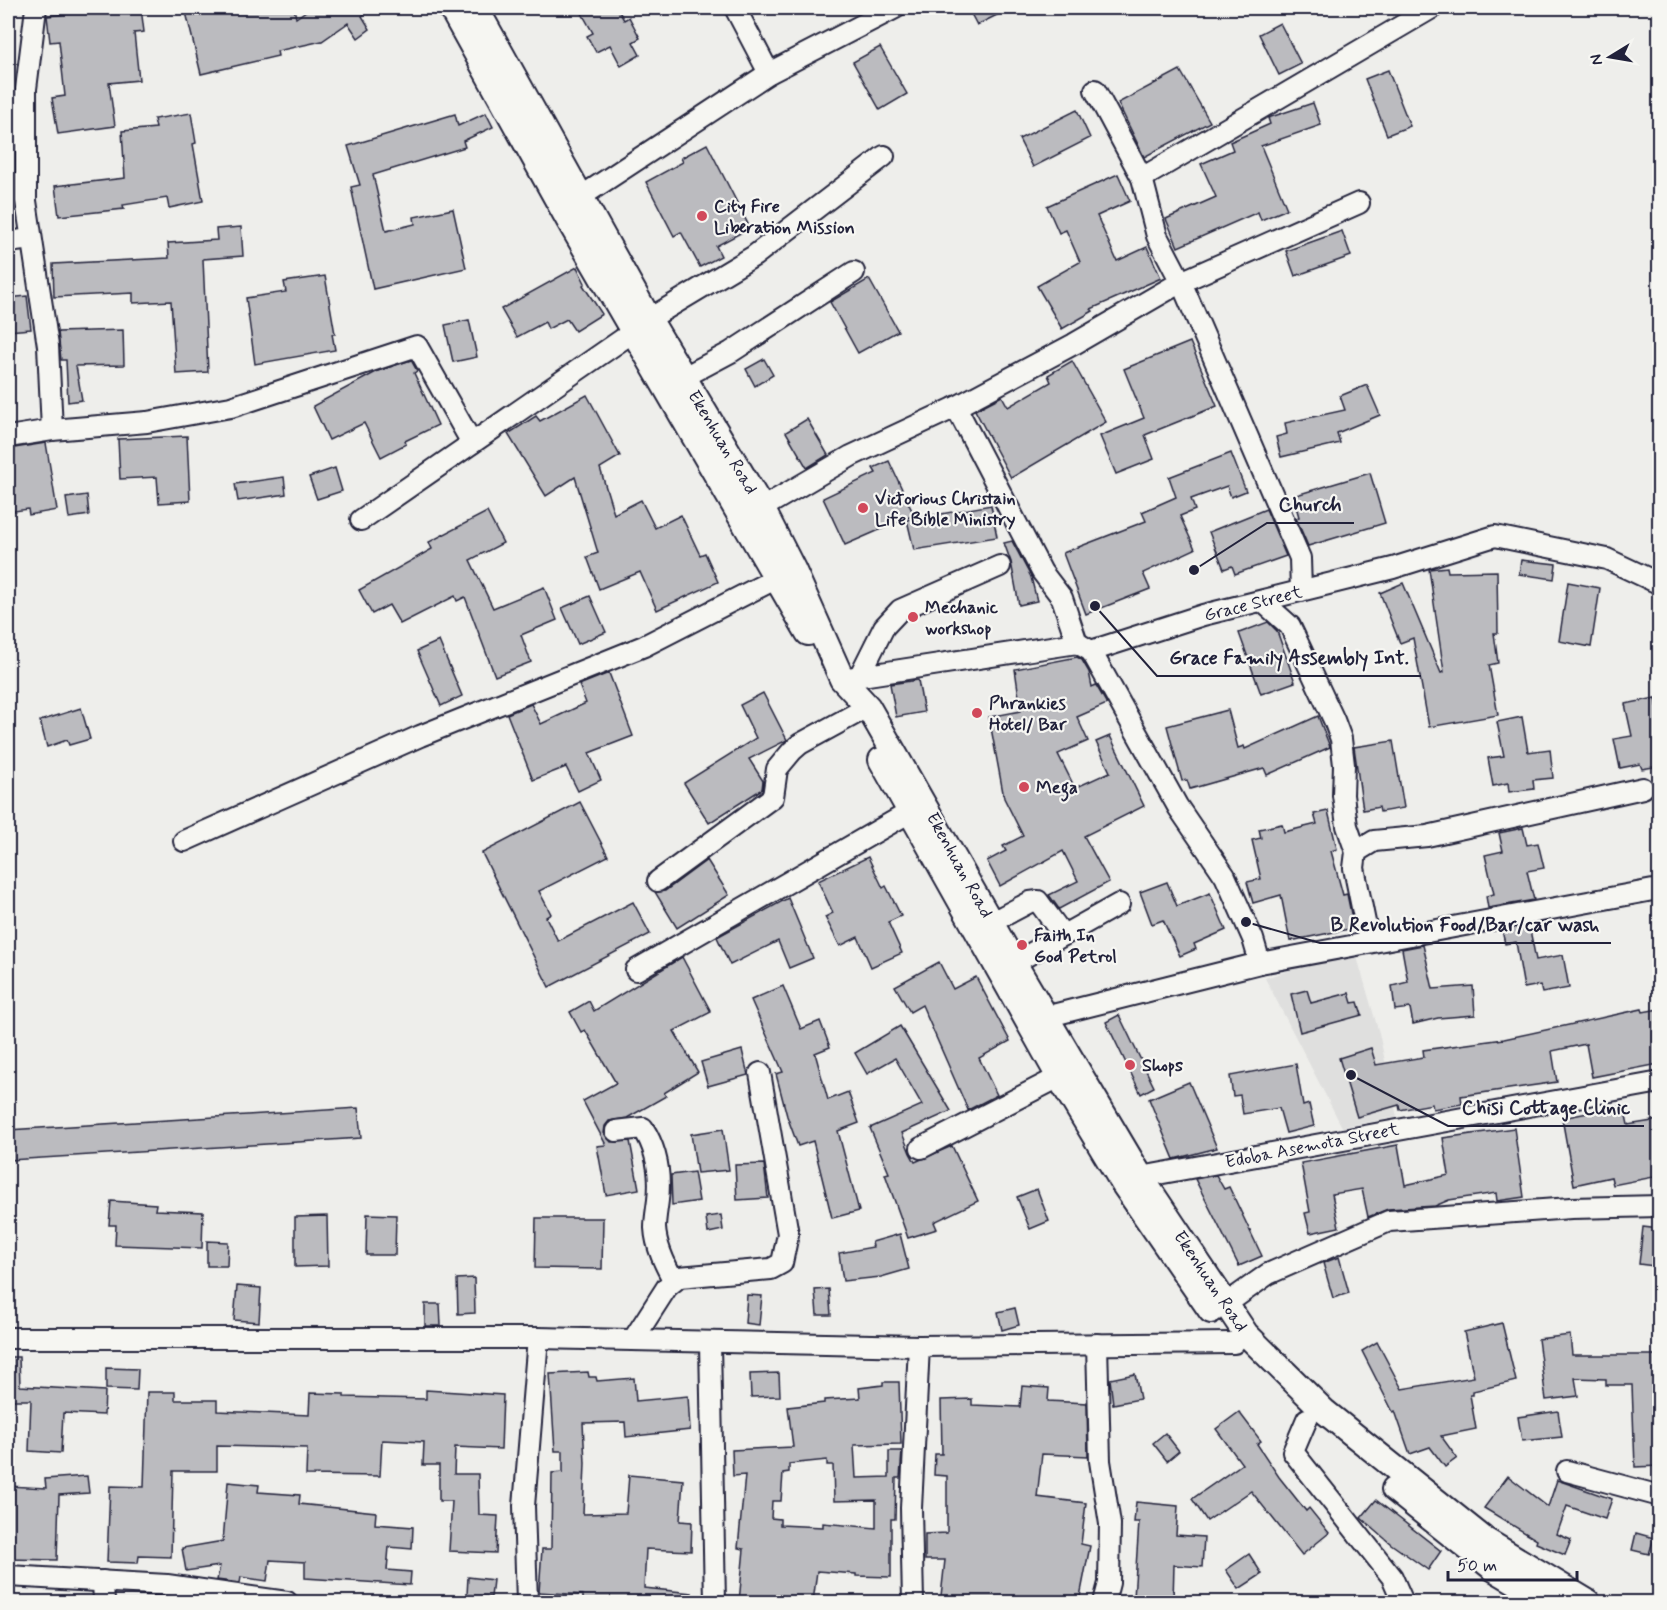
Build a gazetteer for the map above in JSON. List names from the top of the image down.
{
  "streets": {
    "main road": ["Ekenhuan Road"],
    "street": ["Grace Street", "Edoba Asemota Street"]
  },
  "crossings": [
    ["Ekenhuan Road", "Grace Street"],
    ["Ekenhuan Road", "Edoba Asemota Street"]
  ],
  "places": [
    "City Fire Liberation Mission",
    "Victorious Christain Life Bible Ministry",
    "Church",
    "Grace Family Assembly Int.",
    "Mechanic workshop",
    "Phrankies Hotel/ Bar",
    "Mega",
    "B Revolution Food/Bar/car wash",
    "Faith In God Petrol",
    "Shops",
    "Chisi Cottage Clinic"
  ],
  "scale_bar": "50 m",
  "north": "left"
}
